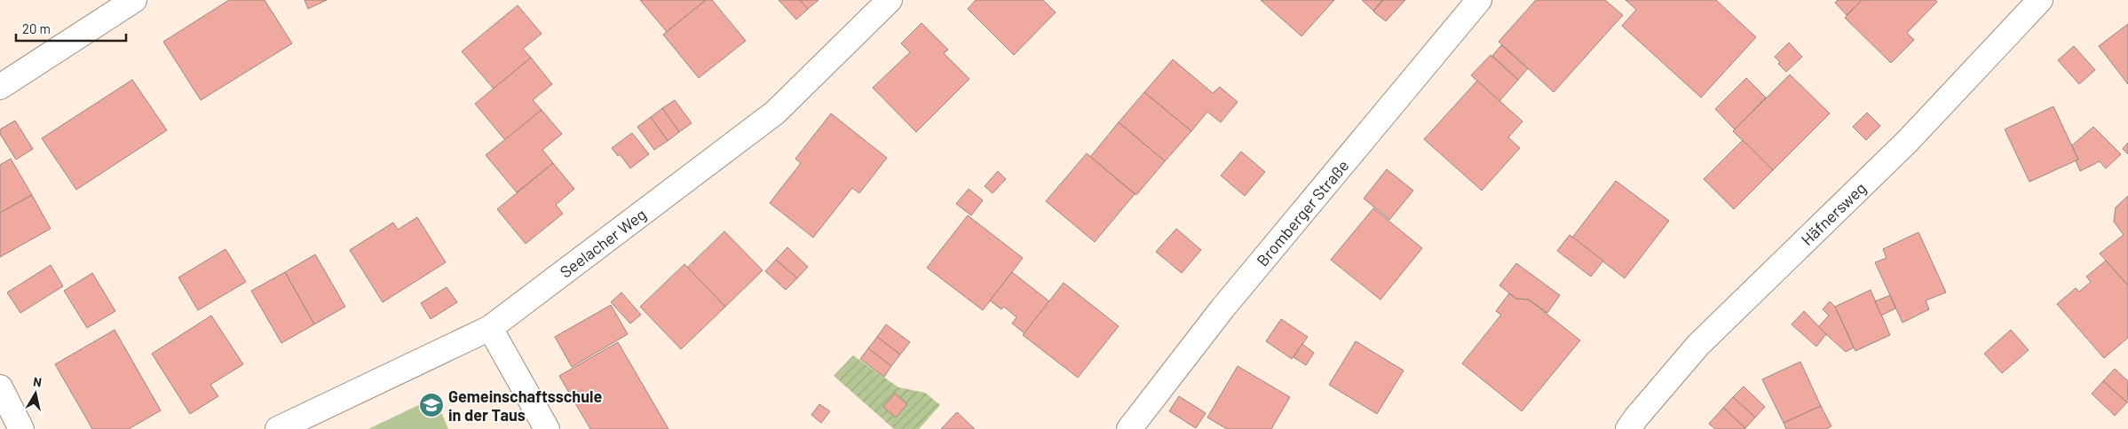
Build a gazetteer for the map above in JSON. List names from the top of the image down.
{
  "streets": {
    "street": ["Bromberger Straße", "Häfnersweg", "Seelacher Weg"]
  },
  "places": {
    "school or university": ["Gemeinschaftsschule in der Taus"]
  },
  "scale_bar": "20 m",
  "north": "top"
}
